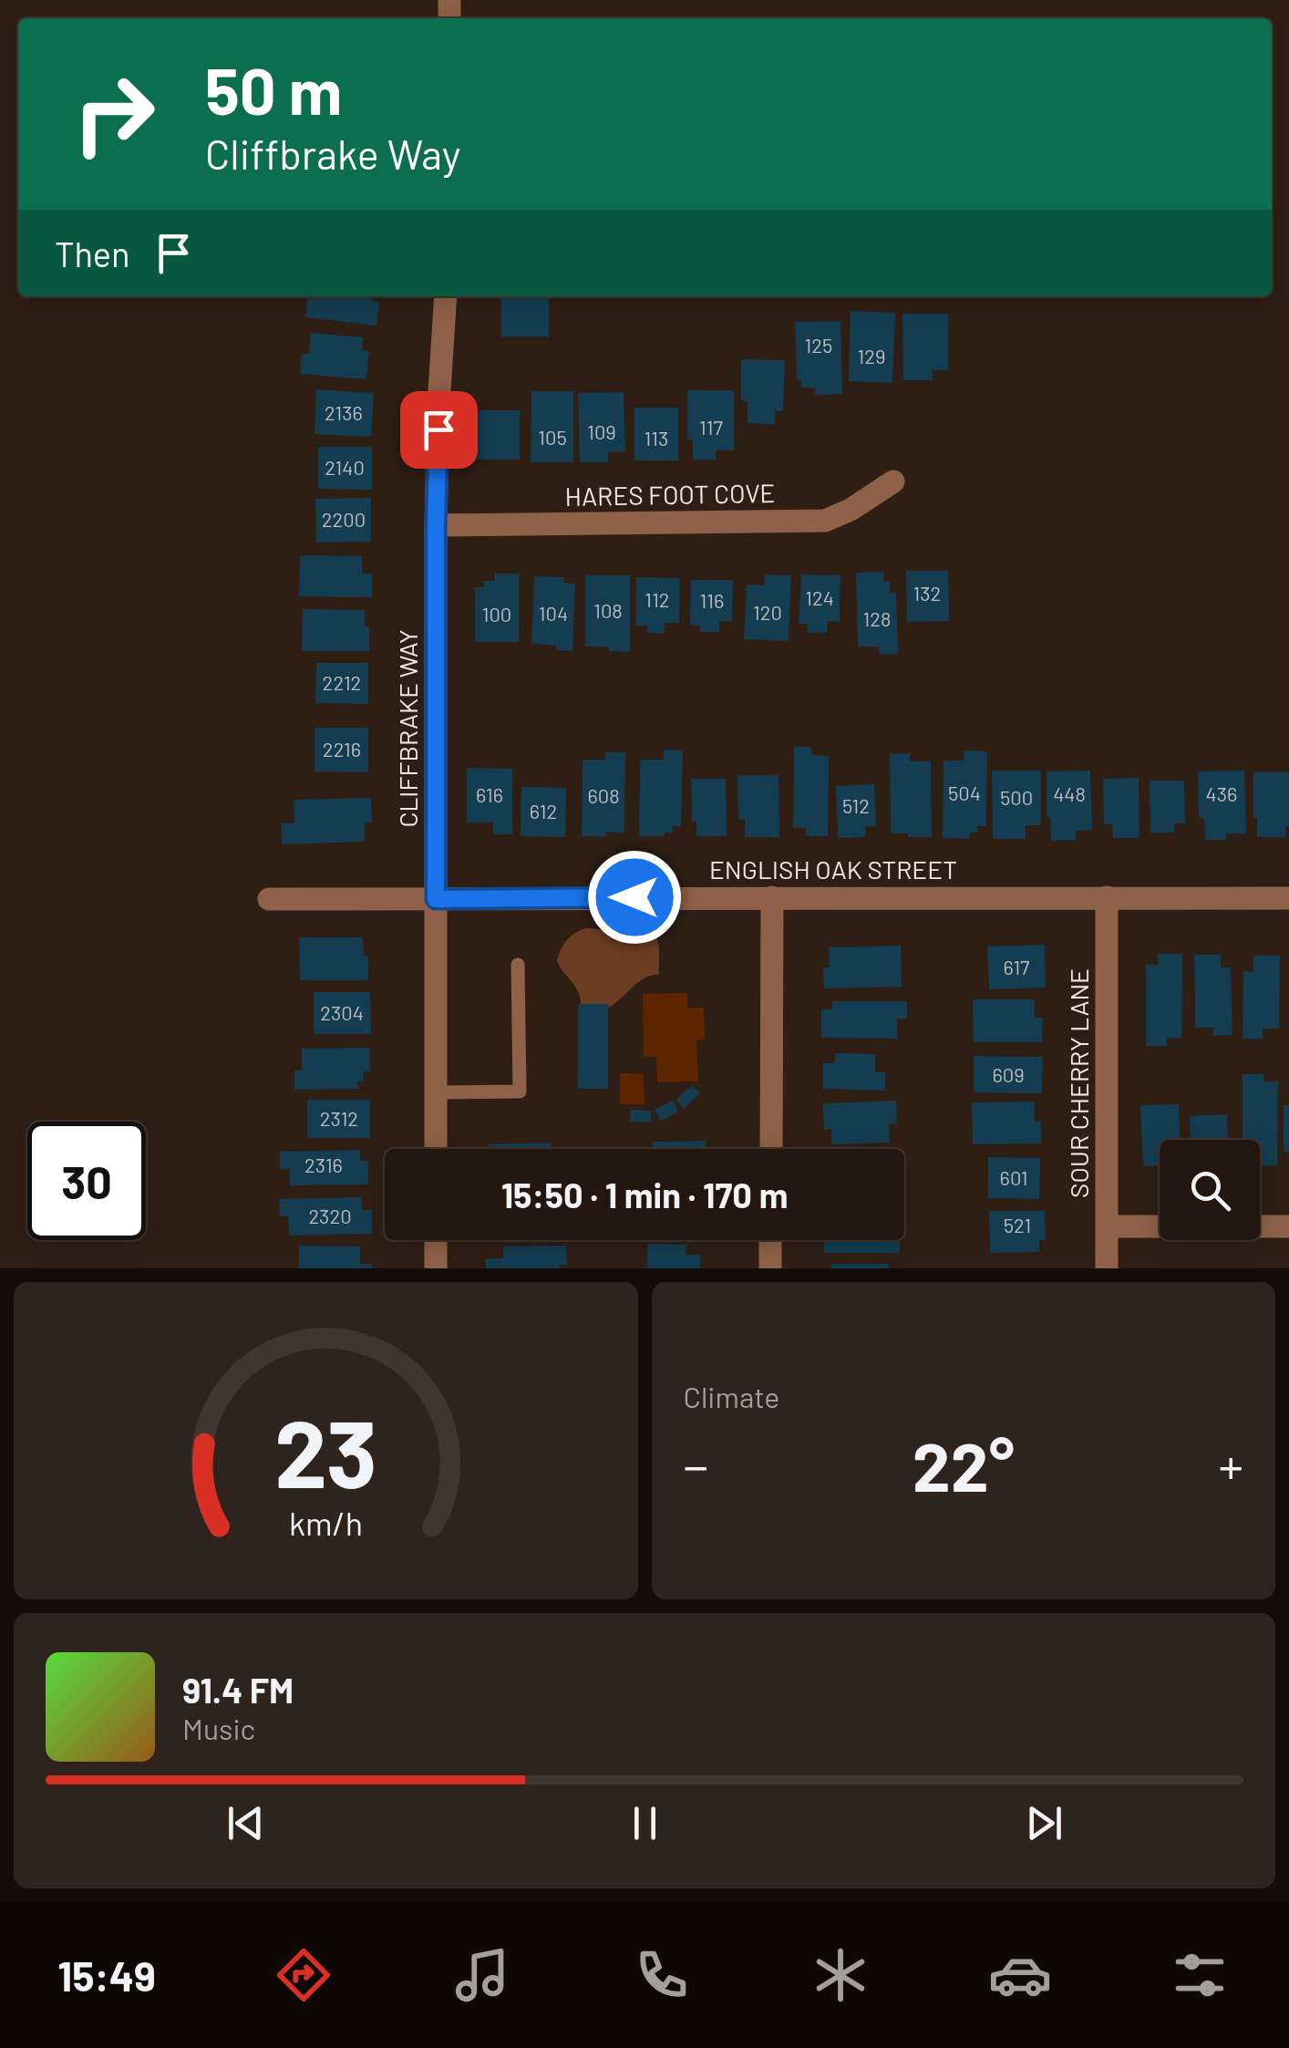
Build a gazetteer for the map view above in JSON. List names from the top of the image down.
{
  "streets": {
    "street": [
      "HARES FOOT COVE",
      "CLIFFBRAKE WAY",
      "ENGLISH OAK STREET",
      "SOUR CHERRY LANE"
    ]
  },
  "crossings": [
    ["HARES FOOT COVE", "CLIFFBRAKE WAY"],
    ["CLIFFBRAKE WAY", "ENGLISH OAK STREET"],
    ["ENGLISH OAK STREET", "SOUR CHERRY LANE"]
  ],
  "house_numbers": [
    "125",
    "129",
    "2136",
    "117",
    "109",
    "105",
    "113",
    "2140",
    "2200",
    "132",
    "124",
    "112",
    "116",
    "108",
    "120",
    "104",
    "100",
    "128",
    "2212",
    "2216",
    "504",
    "448",
    "436",
    "616",
    "608",
    "500",
    "512",
    "612",
    "617",
    "2304",
    "609",
    "2312",
    "2316",
    "601",
    "2320",
    "521"
  ],
  "page": {
    "turn": ["50 m", "Cliffbrake Way"],
    "then": "Then",
    "limit": "30",
    "trip": "15:50 · 1 min · 170 m",
    "tile": "Climate",
    "heat": ["−", "22°", "+"],
    "song": ["91.4 FM", "Music"],
    "tabs": "15:49",
    "gauge": ["23", "km/h"]
  }
}
